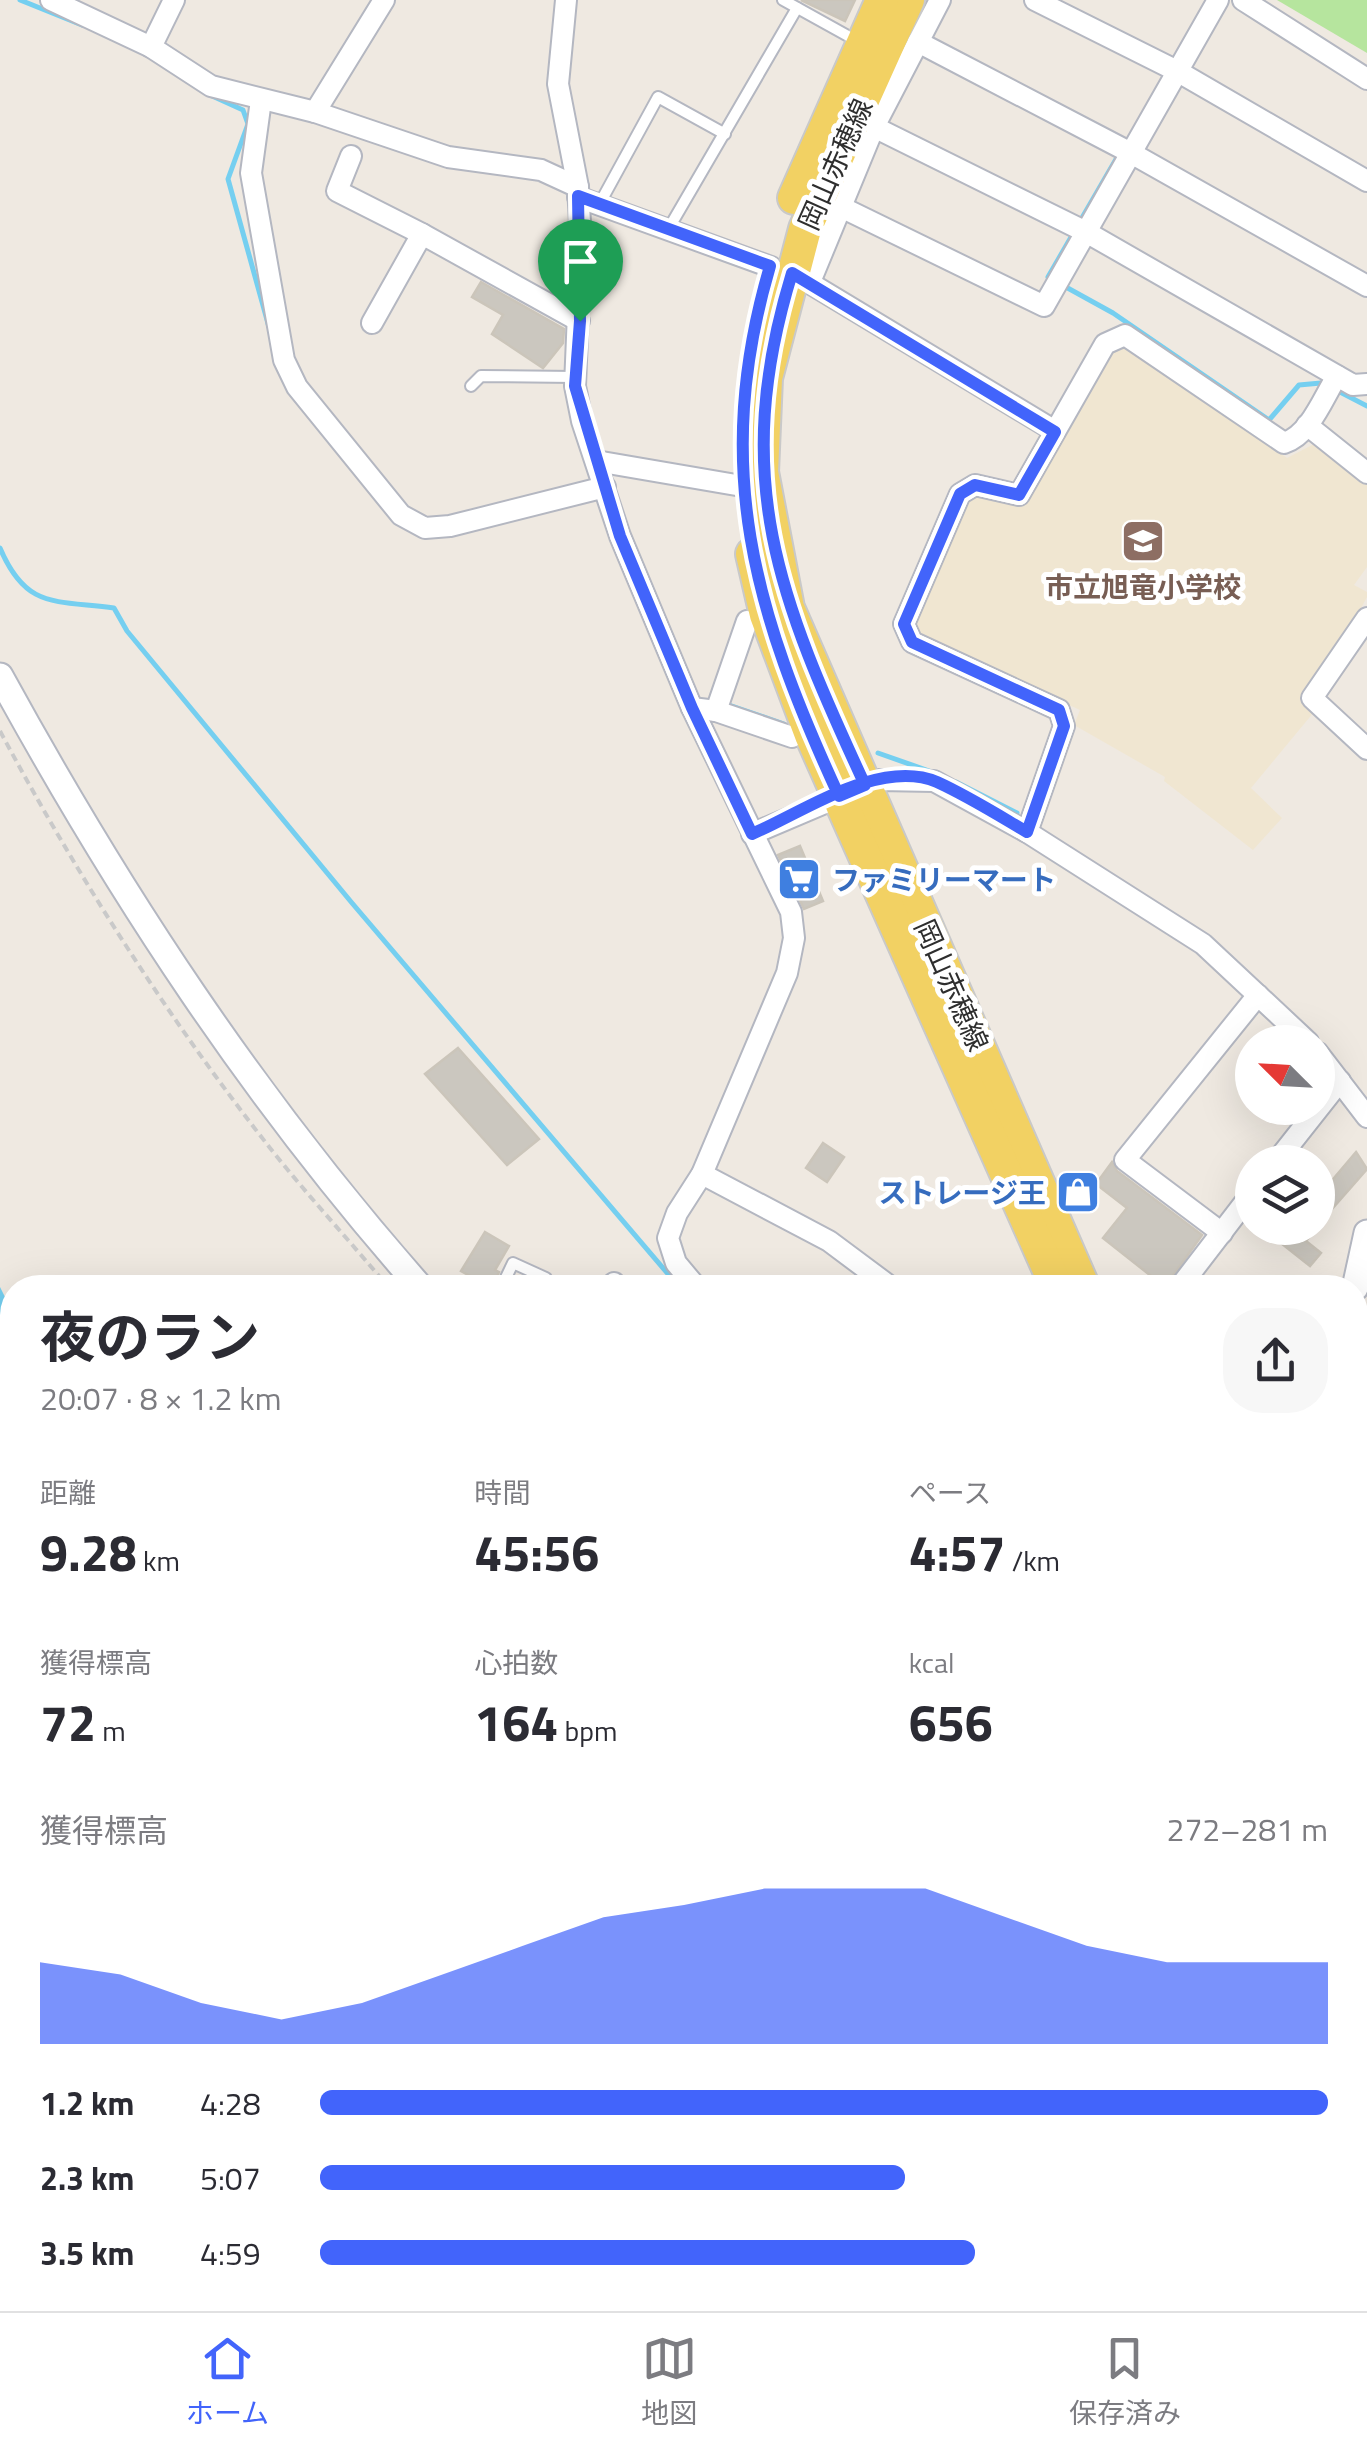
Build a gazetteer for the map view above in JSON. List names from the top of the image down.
{
  "streets": {
    "main road": ["岡山赤穂線"]
  },
  "places": {
    "school or university": ["市立旭竜小学校"],
    "supermarket": ["ファミリーマート"],
    "shop": ["ストレージ王"]
  },
  "north": "top left",
  "page": {
    "heading": ["夜のラン", "20:07 · 8 × 1.2 km"],
    "stats": [
      ["距離", "9.28 km"],
      ["時間", "45:56"],
      ["ペース", "4:57 /km"],
      ["獲得標高", "72 m"],
      ["心拍数", "164 bpm"],
      ["kcal", "656"]
    ],
    "chart": ["獲得標高", "272–281 m"],
    "list": [
      {
        "name": "1.2 km",
        "note": "4:28"
      },
      {
        "name": "2.3 km",
        "note": "5:07"
      },
      {
        "name": "3.5 km",
        "note": "4:59"
      }
    ],
    "tabs": ["ホーム", "地図", "保存済み"]
  }
}
